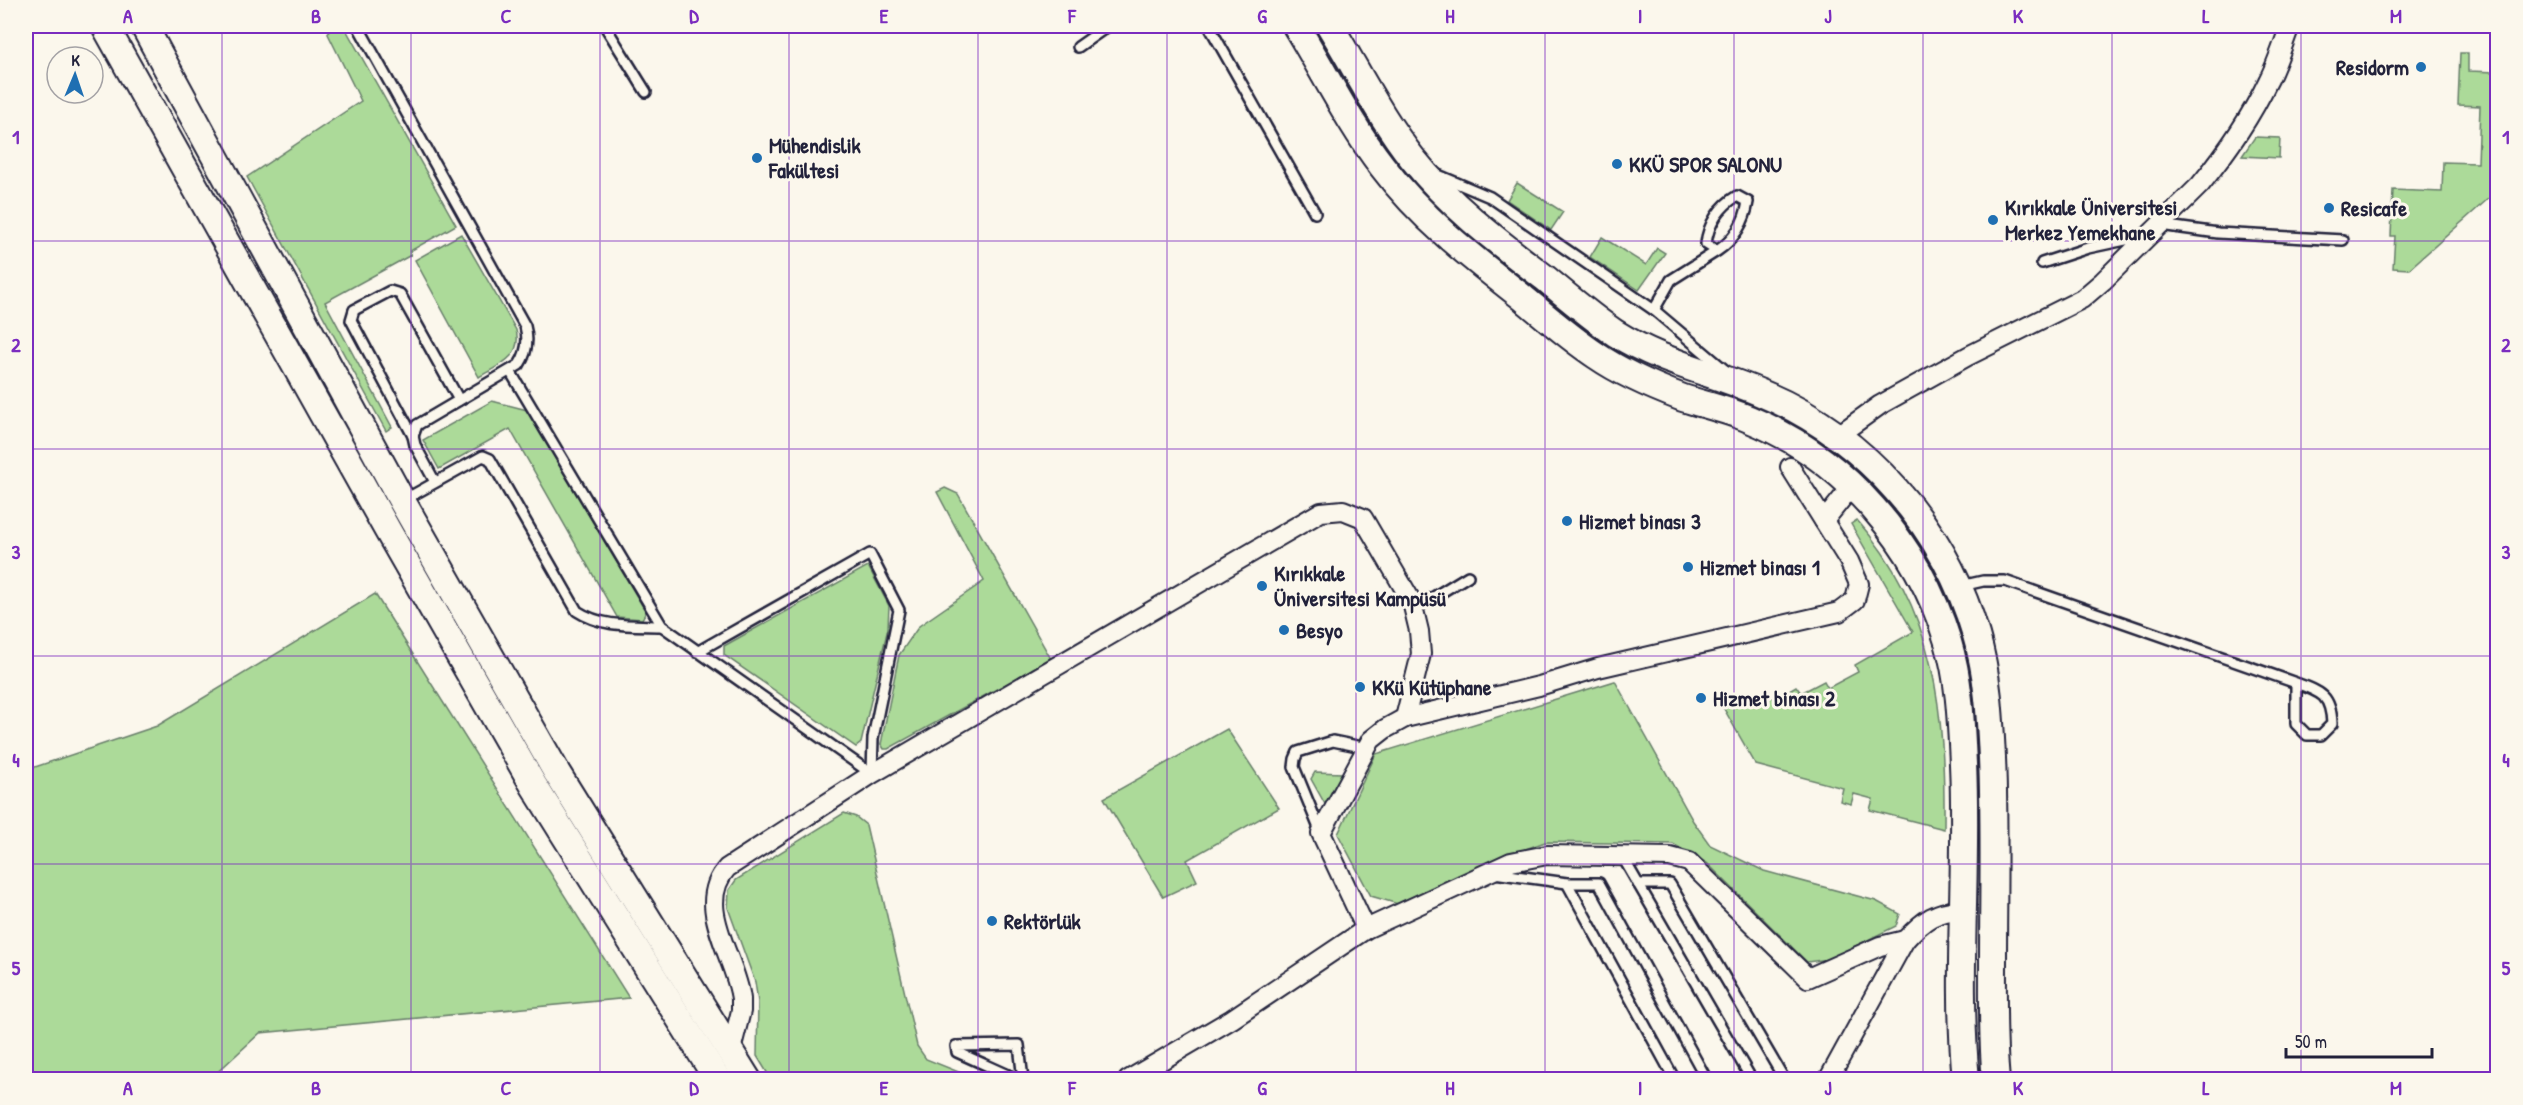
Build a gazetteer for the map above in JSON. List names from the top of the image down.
{
  "places": [
    "Residorm",
    "Mühendislik Fakültesi",
    "KKÜ SPOR SALONU",
    "Resicafe",
    "Kırıkkale Üniversitesi Merkez Yemekhane",
    "Hizmet binası 3",
    "Hizmet binası 1",
    "Kırıkkale Üniversitesi Kampüsü",
    "Besyo",
    "KKü Kütüphane",
    "Hizmet binası 2",
    "Rektörlük"
  ],
  "scale_bar": "50 m",
  "north": "top",
  "grid": {
    "columns": [
      "A",
      "B",
      "C",
      "D",
      "E",
      "F",
      "G",
      "H",
      "I",
      "J",
      "K",
      "L",
      "M"
    ],
    "rows": [
      "1",
      "2",
      "3",
      "4",
      "5"
    ]
  }
}
